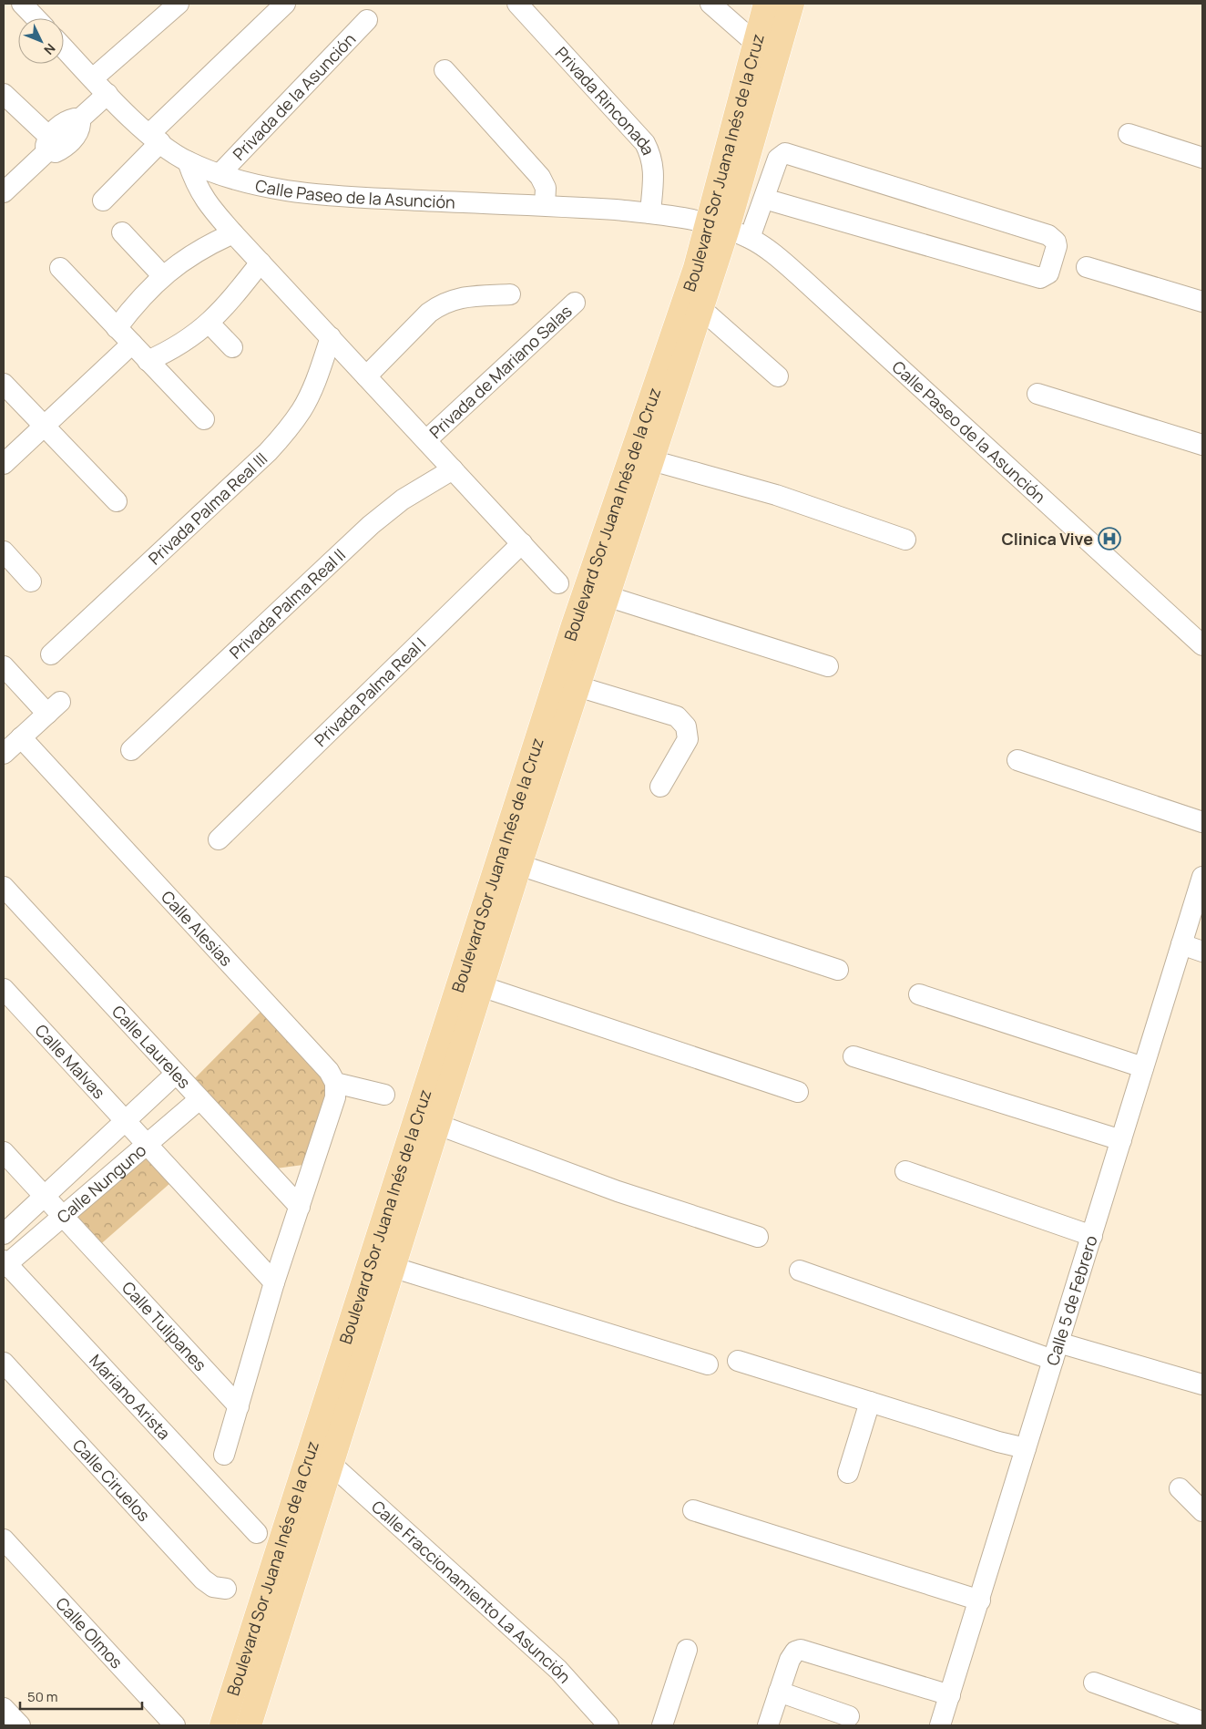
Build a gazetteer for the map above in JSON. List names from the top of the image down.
{
  "streets": {
    "main road": ["Boulevard Sor Juana Inés de la Cruz"],
    "street": [
      "Privada de la Asunción",
      "Privada Rinconada",
      "Calle Paseo de la Asunción",
      "Privada de Mariano Salas",
      "Privada Palma Real III",
      "Privada Palma Real II",
      "Privada Palma Real I",
      "Calle Alesias",
      "Calle Laureles",
      "Calle Malvas",
      "Calle Nunguno",
      "Calle 5 de Febrero",
      "Calle Tulipanes",
      "Mariano Arista",
      "Calle Ciruelos",
      "Calle Fraccionamiento La Asunción",
      "Calle Olmos"
    ]
  },
  "crossings": [
    ["Privada de la Asunción", "Calle Paseo de la Asunción"],
    ["Privada Rinconada", "Calle Paseo de la Asunción"],
    ["Boulevard Sor Juana Inés de la Cruz", "Calle Paseo de la Asunción"],
    ["Boulevard Sor Juana Inés de la Cruz", "Calle Fraccionamiento La Asunción"],
    ["Calle Laureles", "Calle Nunguno"],
    ["Calle Malvas", "Calle Nunguno"],
    ["Calle Nunguno", "Calle Tulipanes"],
    ["Calle Nunguno", "Mariano Arista"]
  ],
  "places": {
    "hospital": ["Clinica Vive"]
  },
  "scale_bar": "50 m",
  "north": "bottom right"
}
